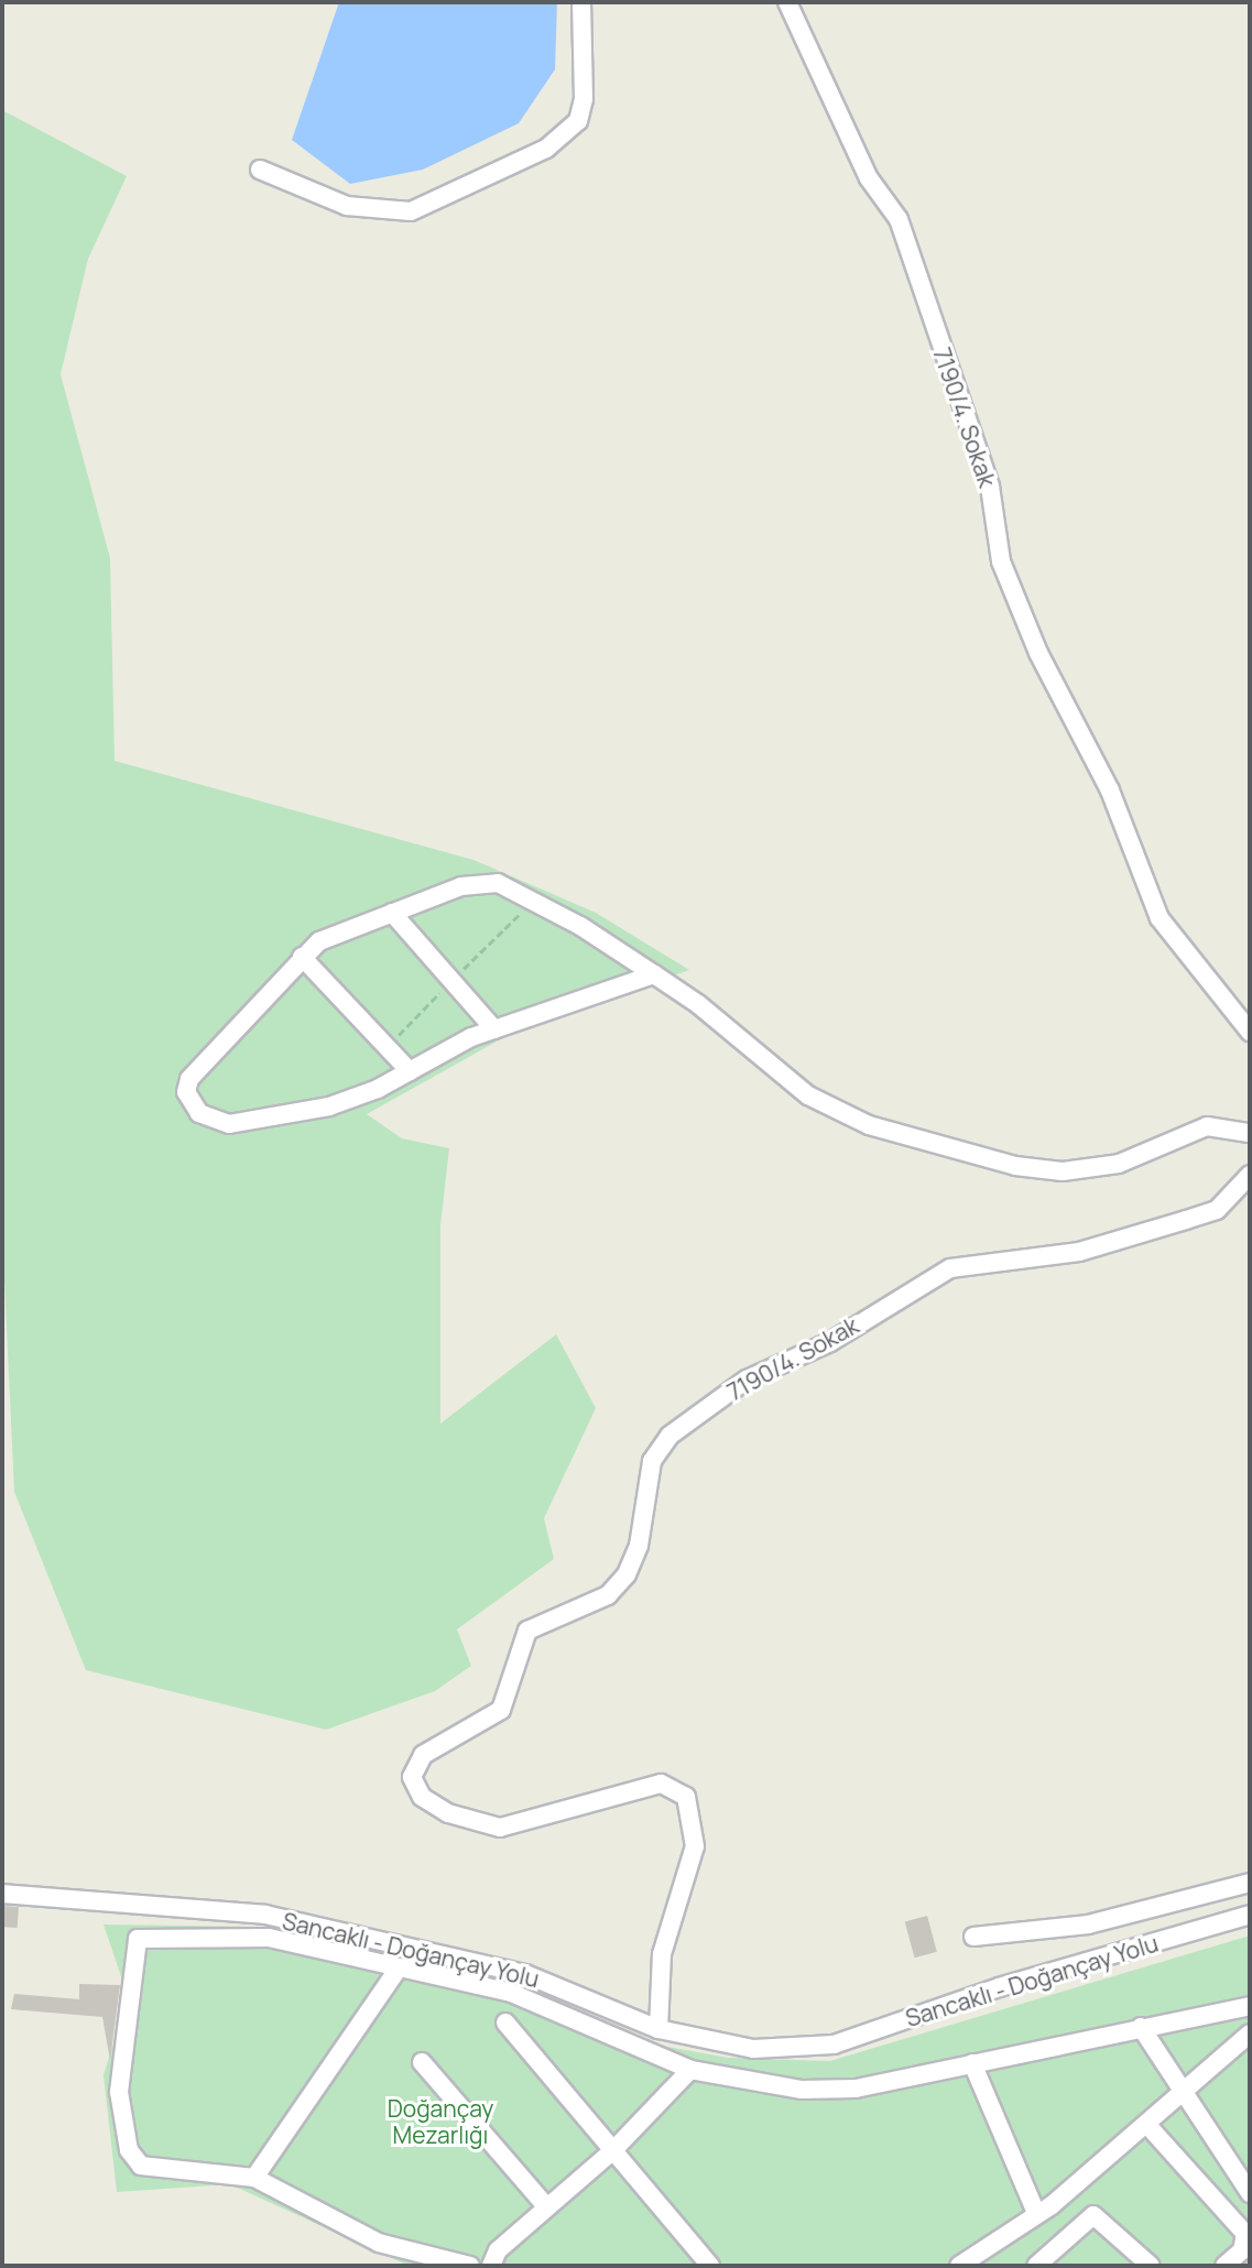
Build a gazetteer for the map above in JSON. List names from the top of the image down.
{
  "streets": {
    "street": ["7190/4. Sokak", "Sancaklı - Doğançay Yolu"]
  },
  "crossings": [
    ["7190/4. Sokak", "Sancaklı - Doğançay Yolu"]
  ],
  "parks": ["Doğançay Mezarlığı"]
}
